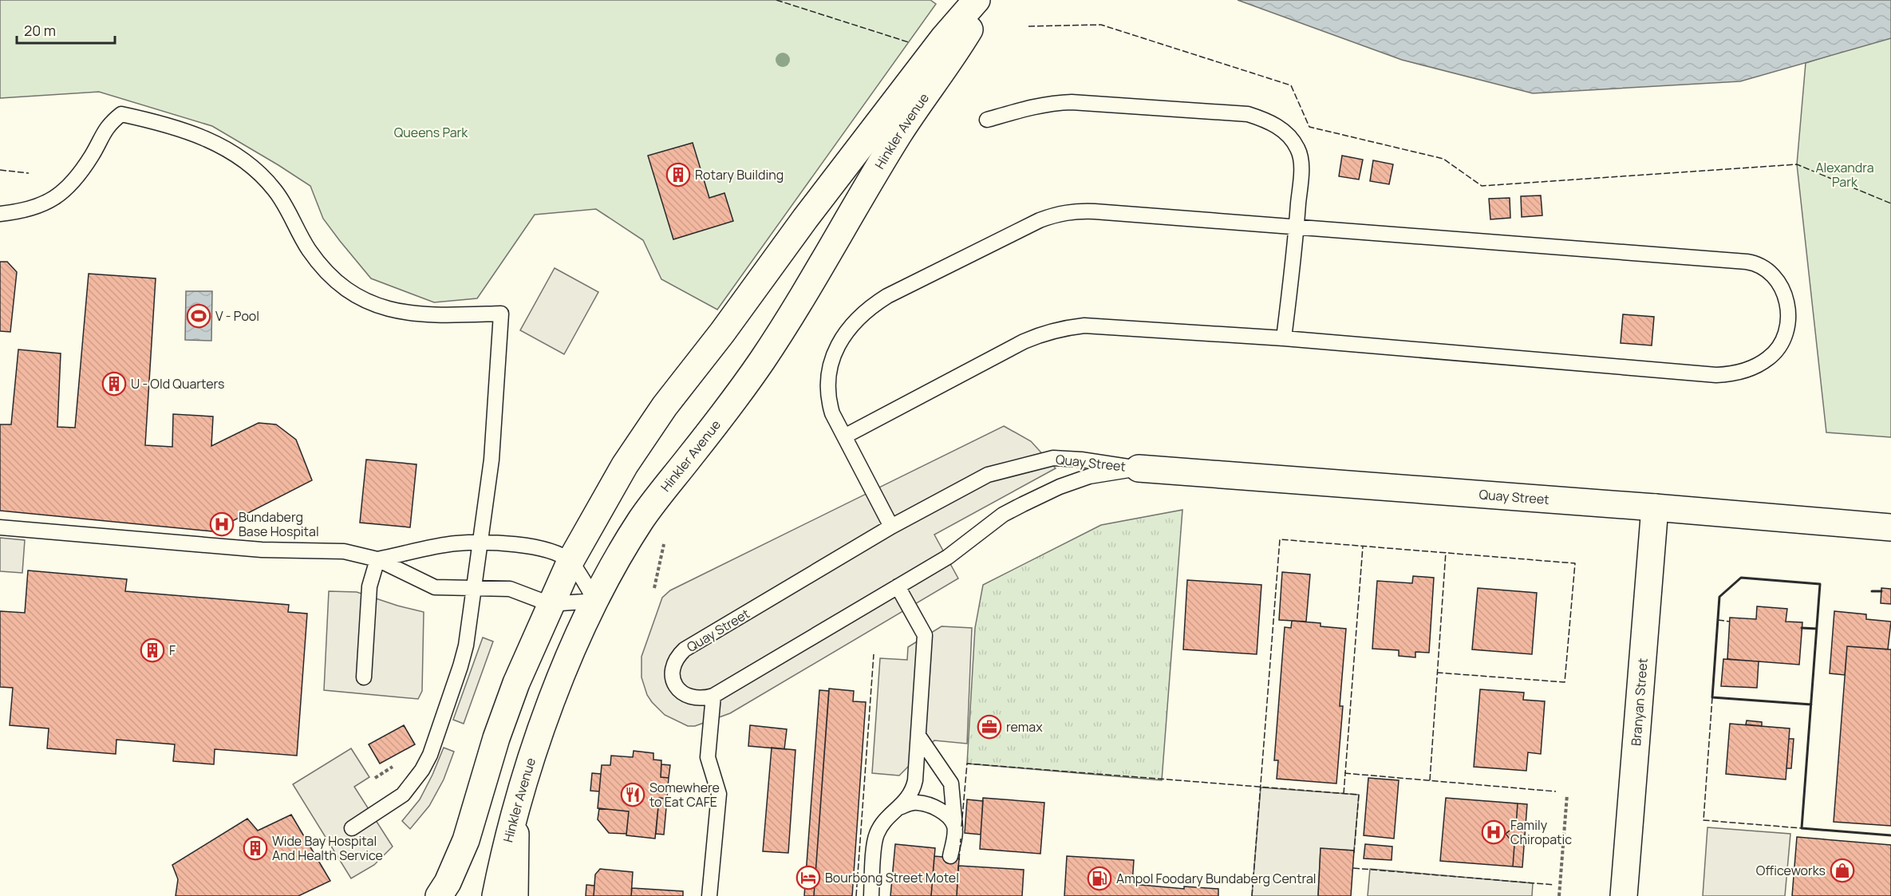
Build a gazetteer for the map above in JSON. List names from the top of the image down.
{
  "streets": {
    "main road": ["Hinkler Avenue", "Quay Street", "Branyan Street"]
  },
  "crossings": [
    ["Quay Street", "Branyan Street"]
  ],
  "parks": ["Queens Park", "Alexandra Park"],
  "places": {
    "building": [
      "Rotary Building",
      "U - Old Quarters",
      "F",
      "Wide Bay Hospital And Health Service"
    ],
    "sports": ["V - Pool"],
    "hospital": ["Bundaberg Base Hospital", "Family Chiropatic"],
    "office": ["remax"],
    "restaurant": ["Somewhere to Eat CAFE"],
    "shop": ["Officeworks"],
    "hotel": ["Bourbong Street Motel"],
    "fuel station": ["Ampol Foodary Bundaberg Central"]
  },
  "scale_bar": "20 m"
}
